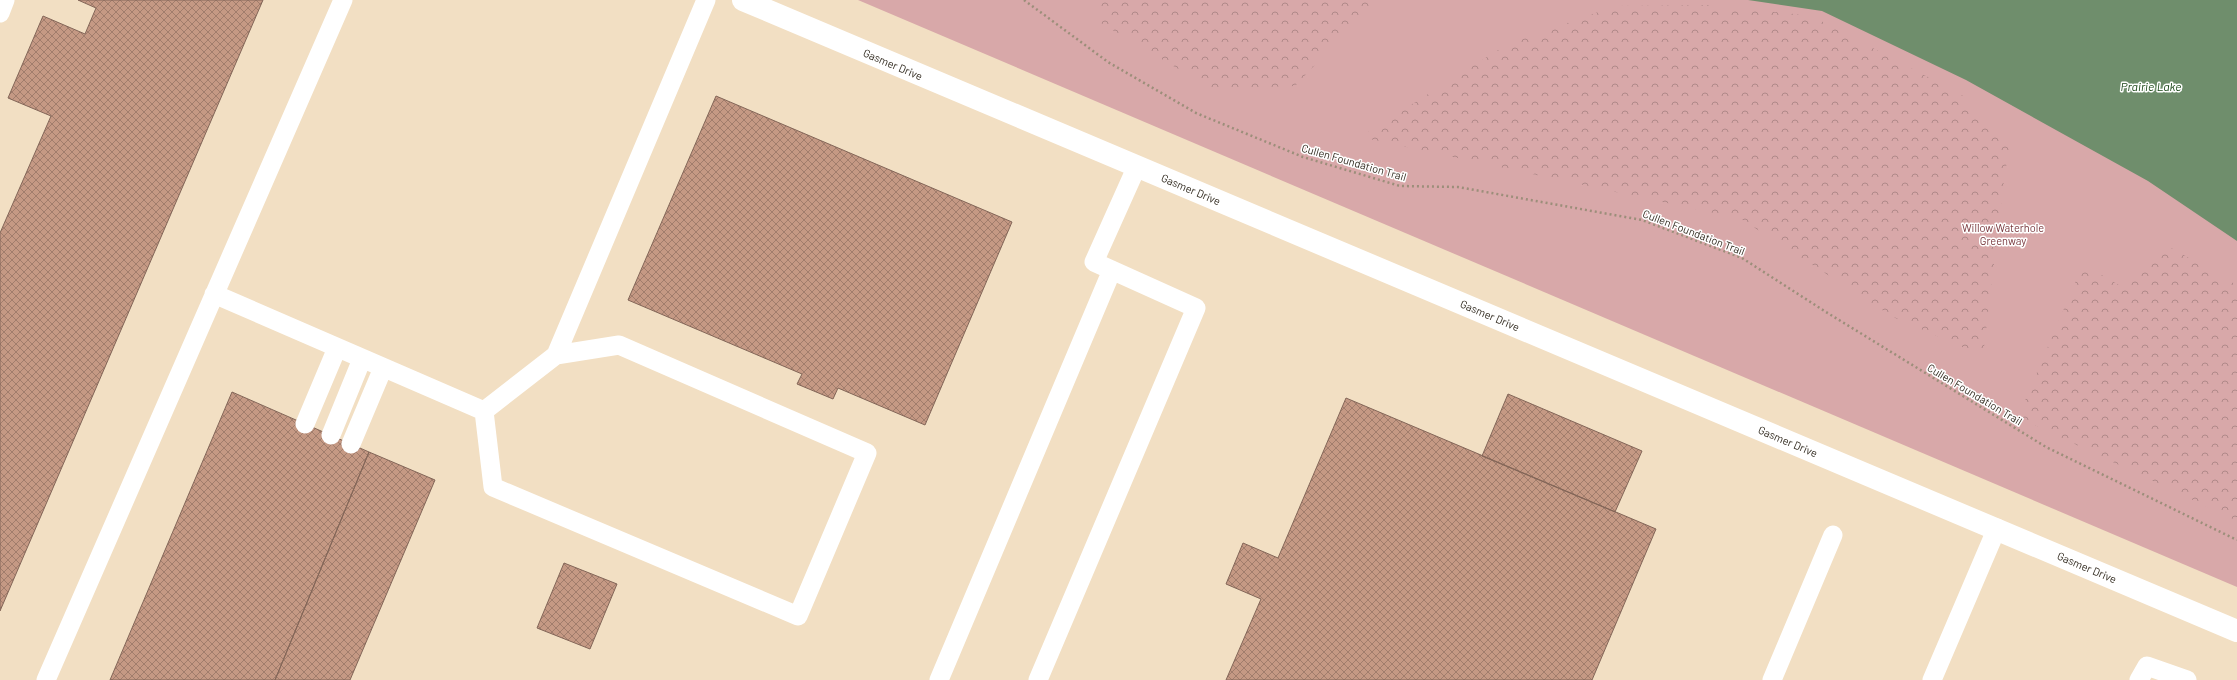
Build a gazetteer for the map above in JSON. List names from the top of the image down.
{
  "streets": {
    "street": ["Gasmer Drive"],
    "path": ["Cullen Foundation Trail"]
  },
  "water": ["Prairie Lake"],
  "parks": ["Willow Waterhole Greenway"]
}
